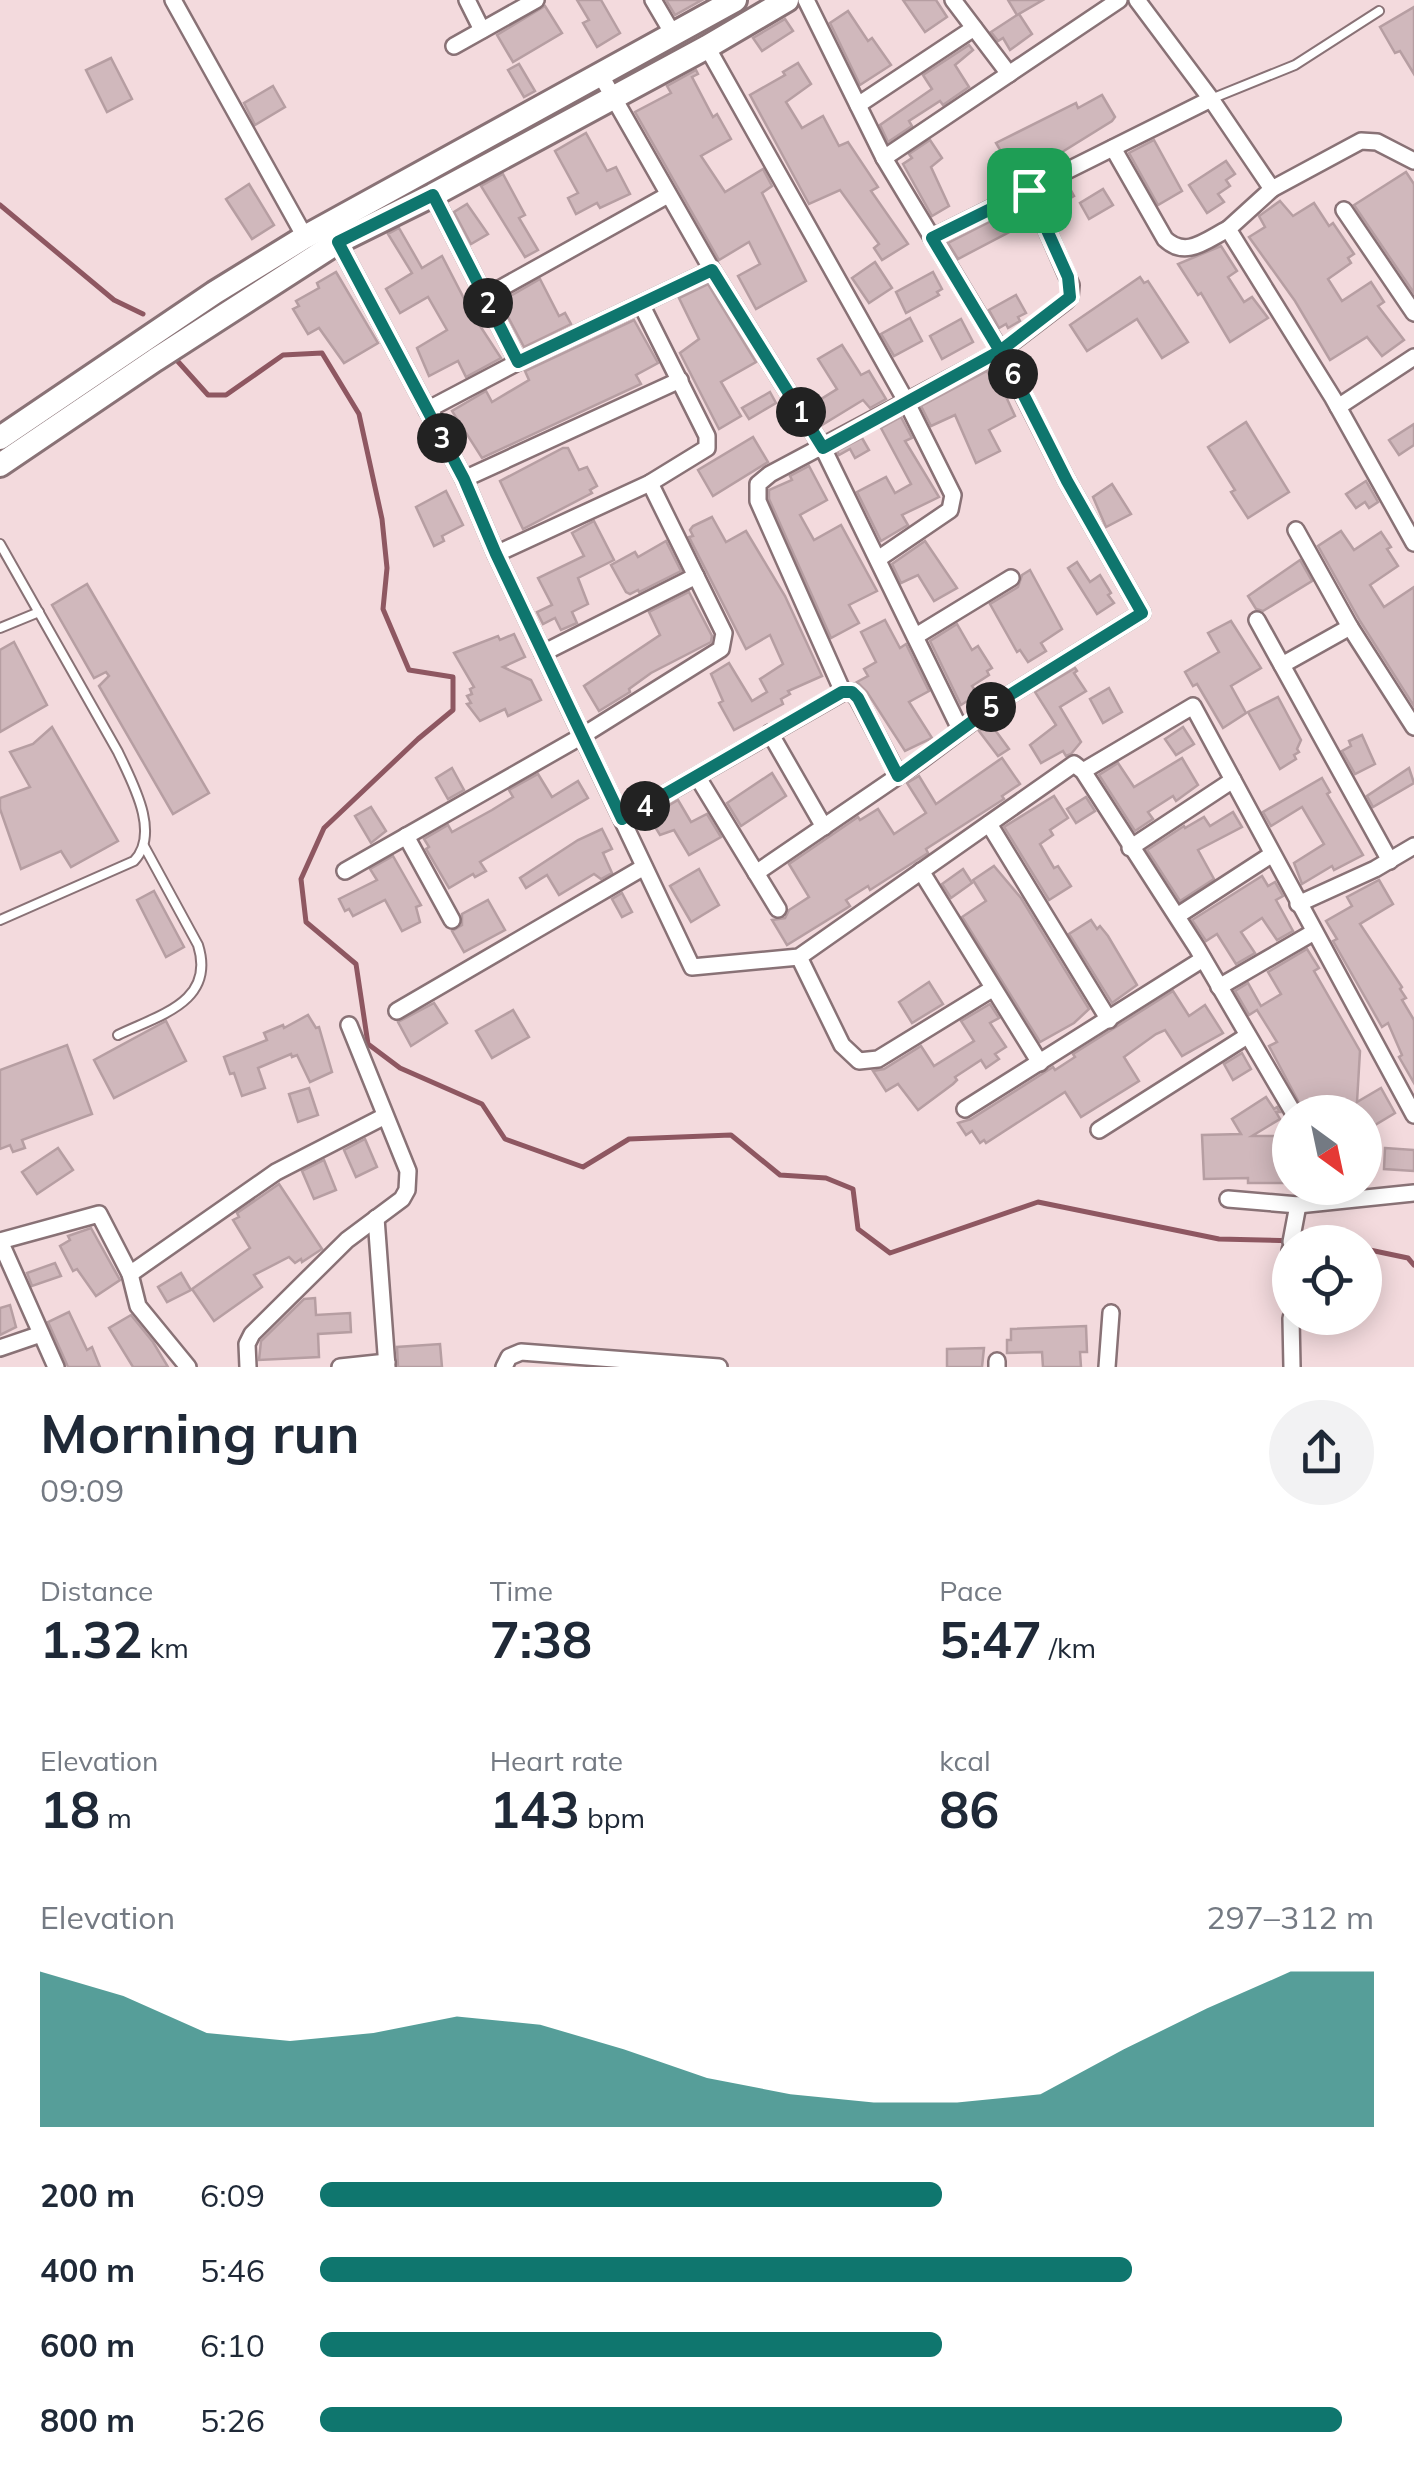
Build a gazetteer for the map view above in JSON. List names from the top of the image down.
{
  "north": "bottom right",
  "page": {
    "pins": [
      "2",
      "6",
      "1",
      "3",
      "5",
      "4"
    ],
    "heading": ["Morning run", "09:09"],
    "stats": [
      ["Distance", "1.32 km"],
      ["Time", "7:38"],
      ["Pace", "5:47 /km"],
      ["Elevation", "18 m"],
      ["Heart rate", "143 bpm"],
      ["kcal", "86"]
    ],
    "chart": ["Elevation", "297–312 m"],
    "list": [
      {
        "name": "200 m",
        "note": "6:09"
      },
      {
        "name": "400 m",
        "note": "5:46"
      },
      {
        "name": "600 m",
        "note": "6:10"
      },
      {
        "name": "800 m",
        "note": "5:26"
      }
    ]
  }
}
